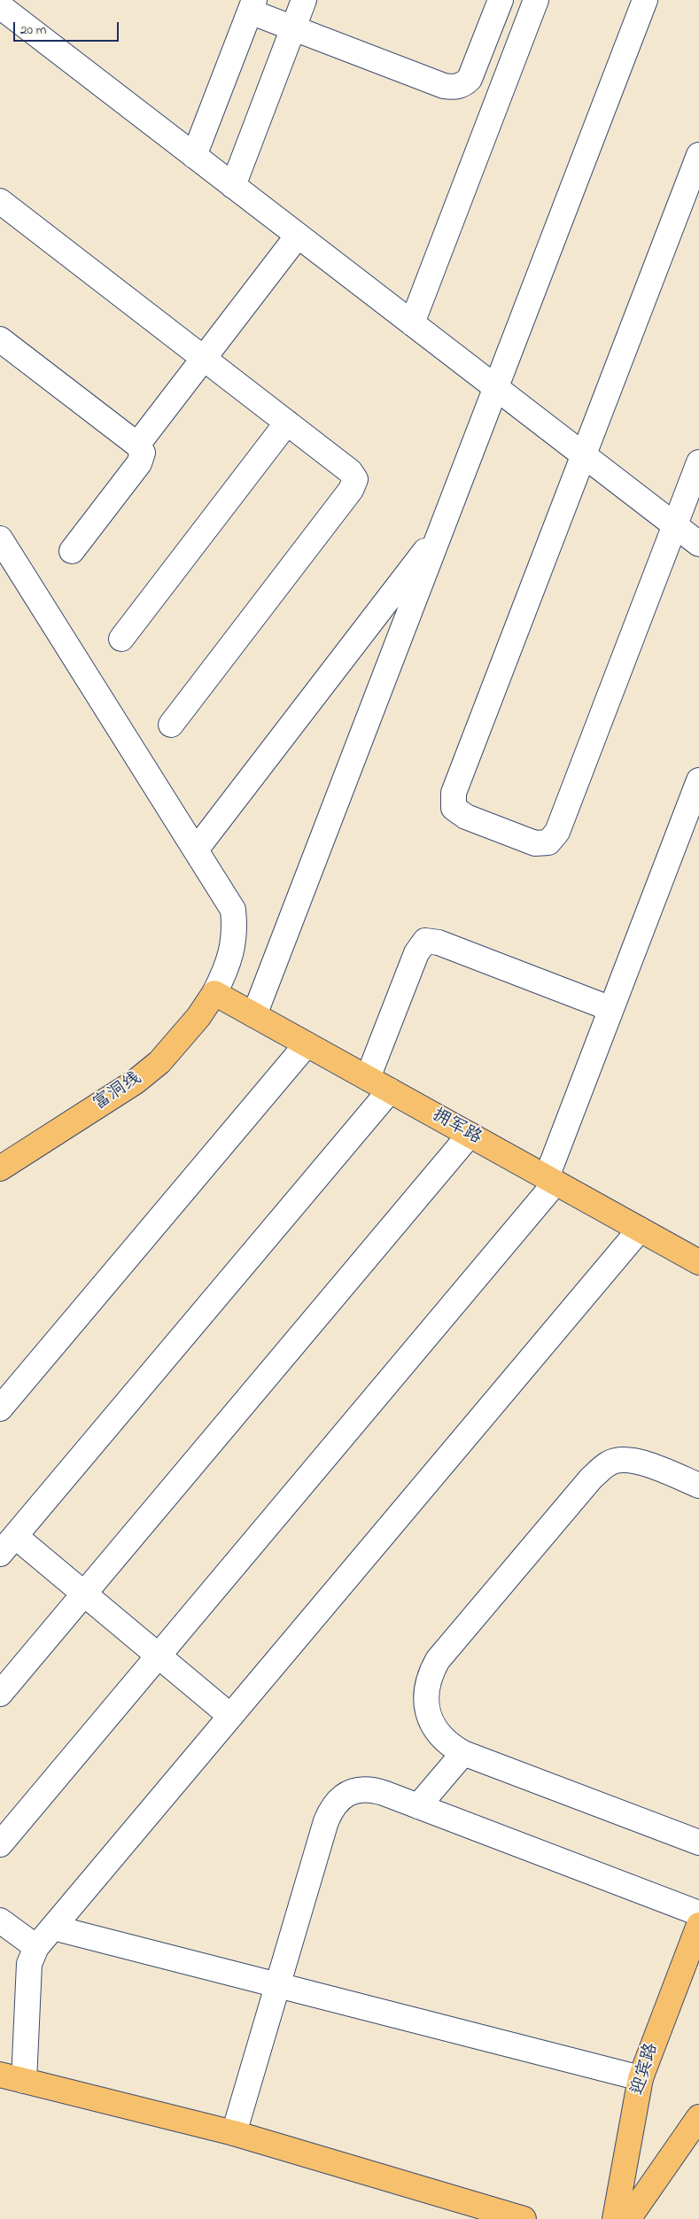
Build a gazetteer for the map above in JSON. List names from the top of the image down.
{
  "streets": {
    "main road": ["富洞线", "拥军路", "迎宾路"]
  },
  "crossings": [
    ["富洞线", "拥军路"]
  ],
  "scale_bar": "20 m"
}
